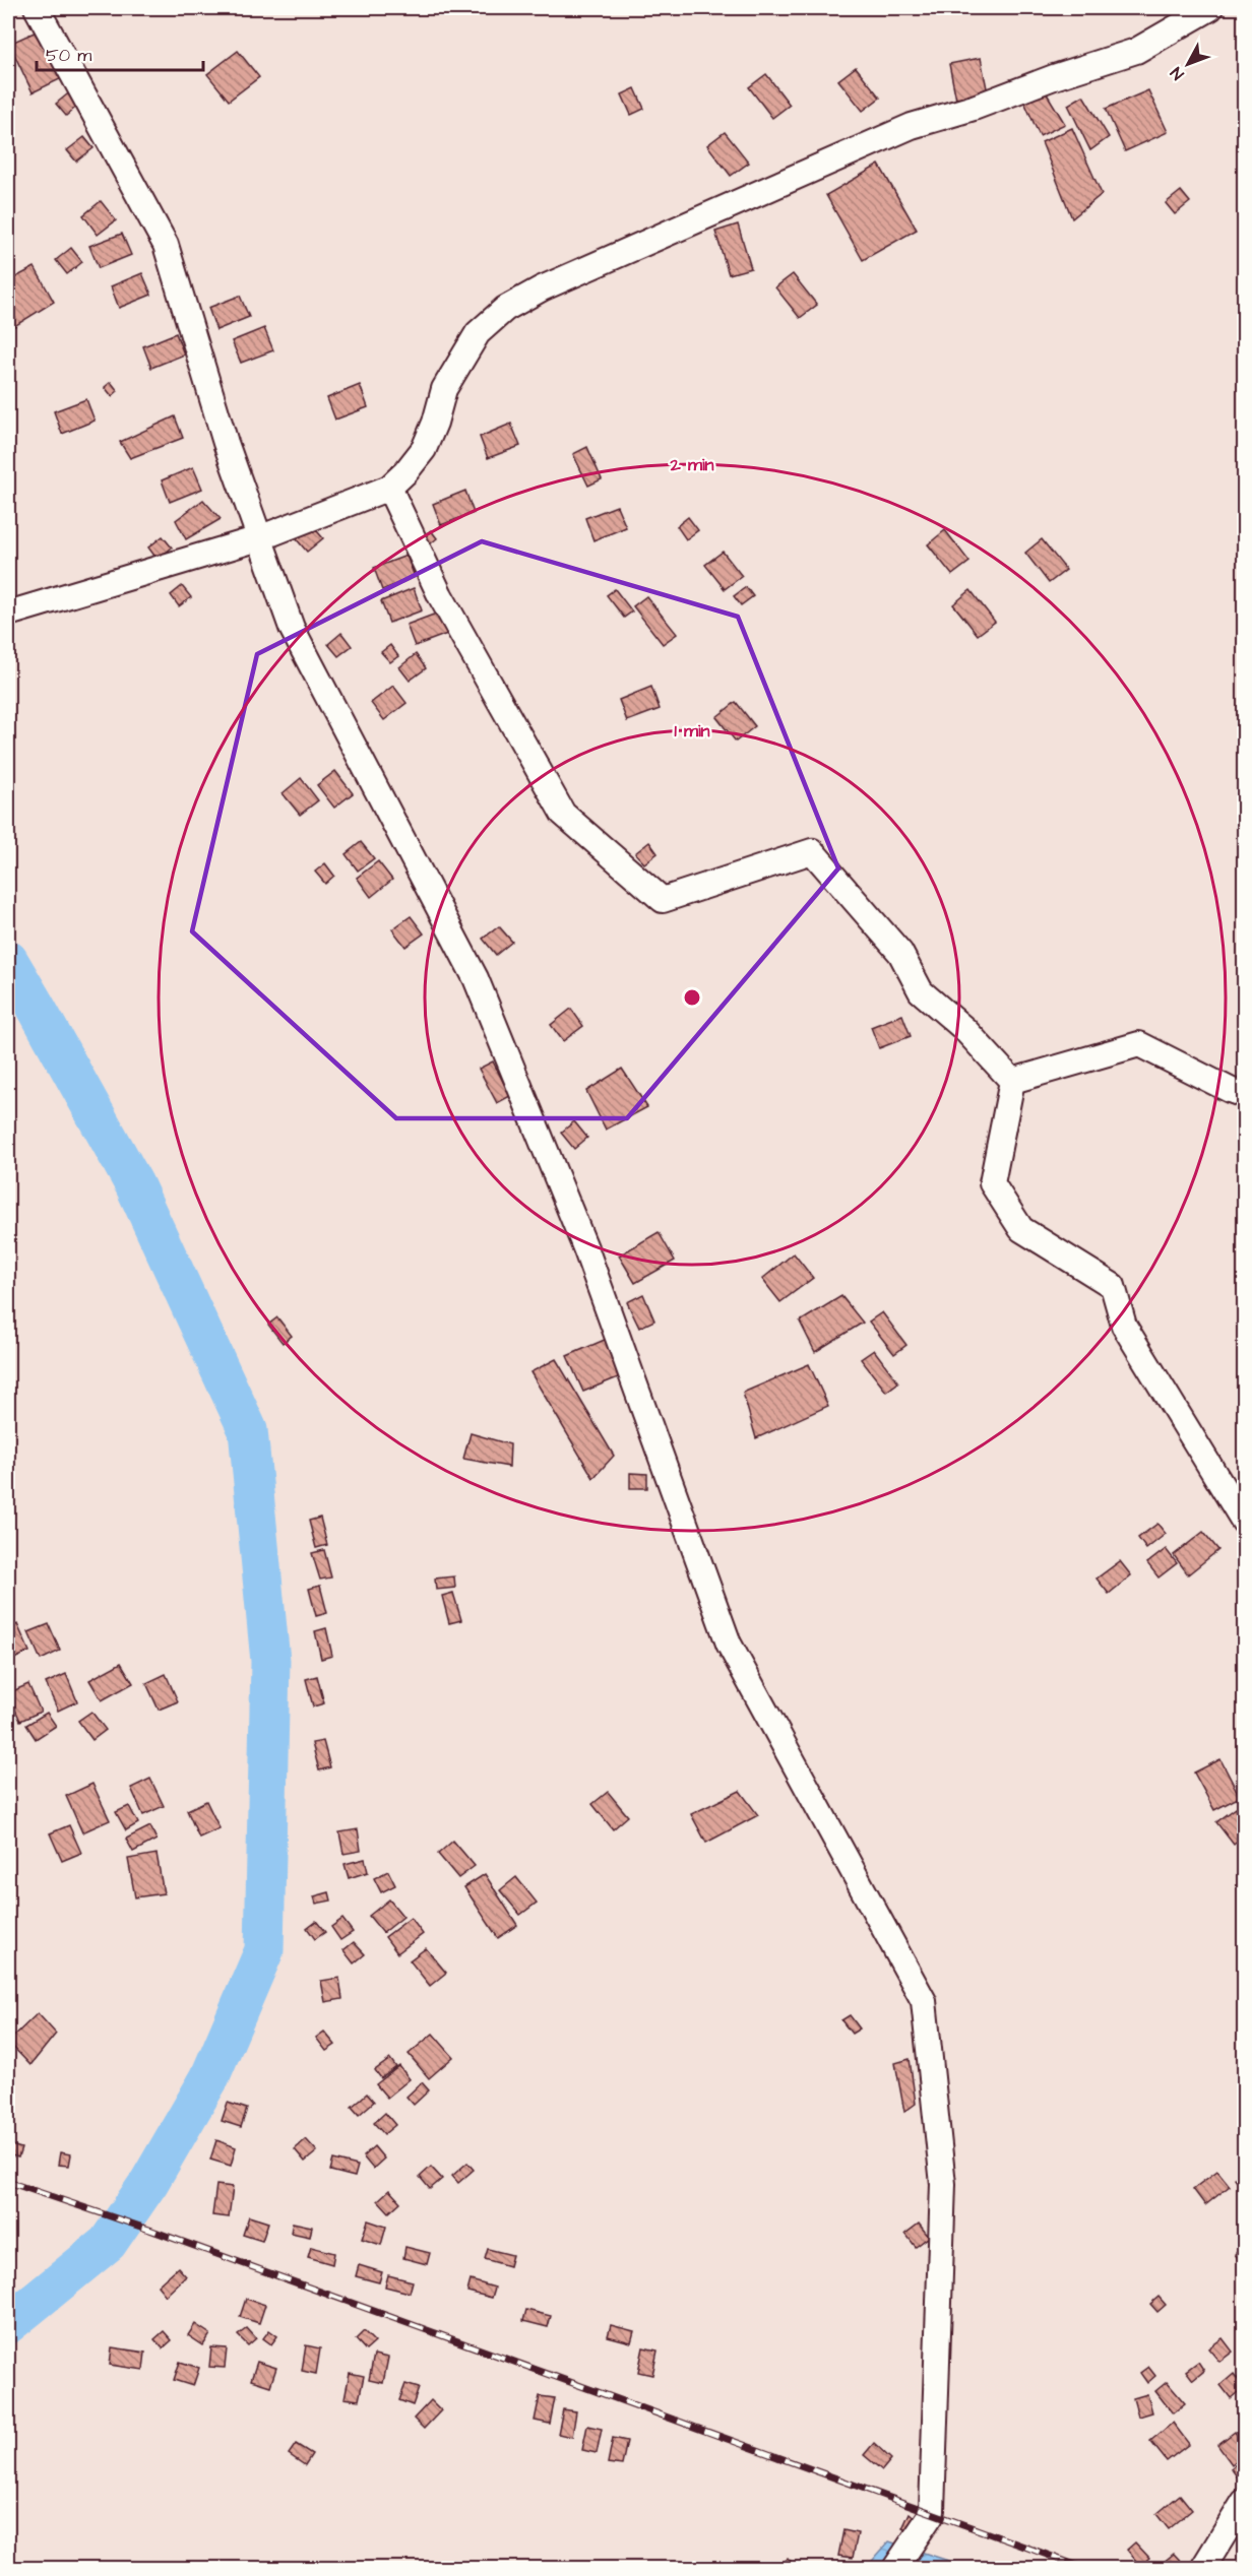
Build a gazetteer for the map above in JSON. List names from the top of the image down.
{
  "scale_bar": "50 m",
  "north": "bottom left",
  "rings": ["2 min", "1 min"]
}
